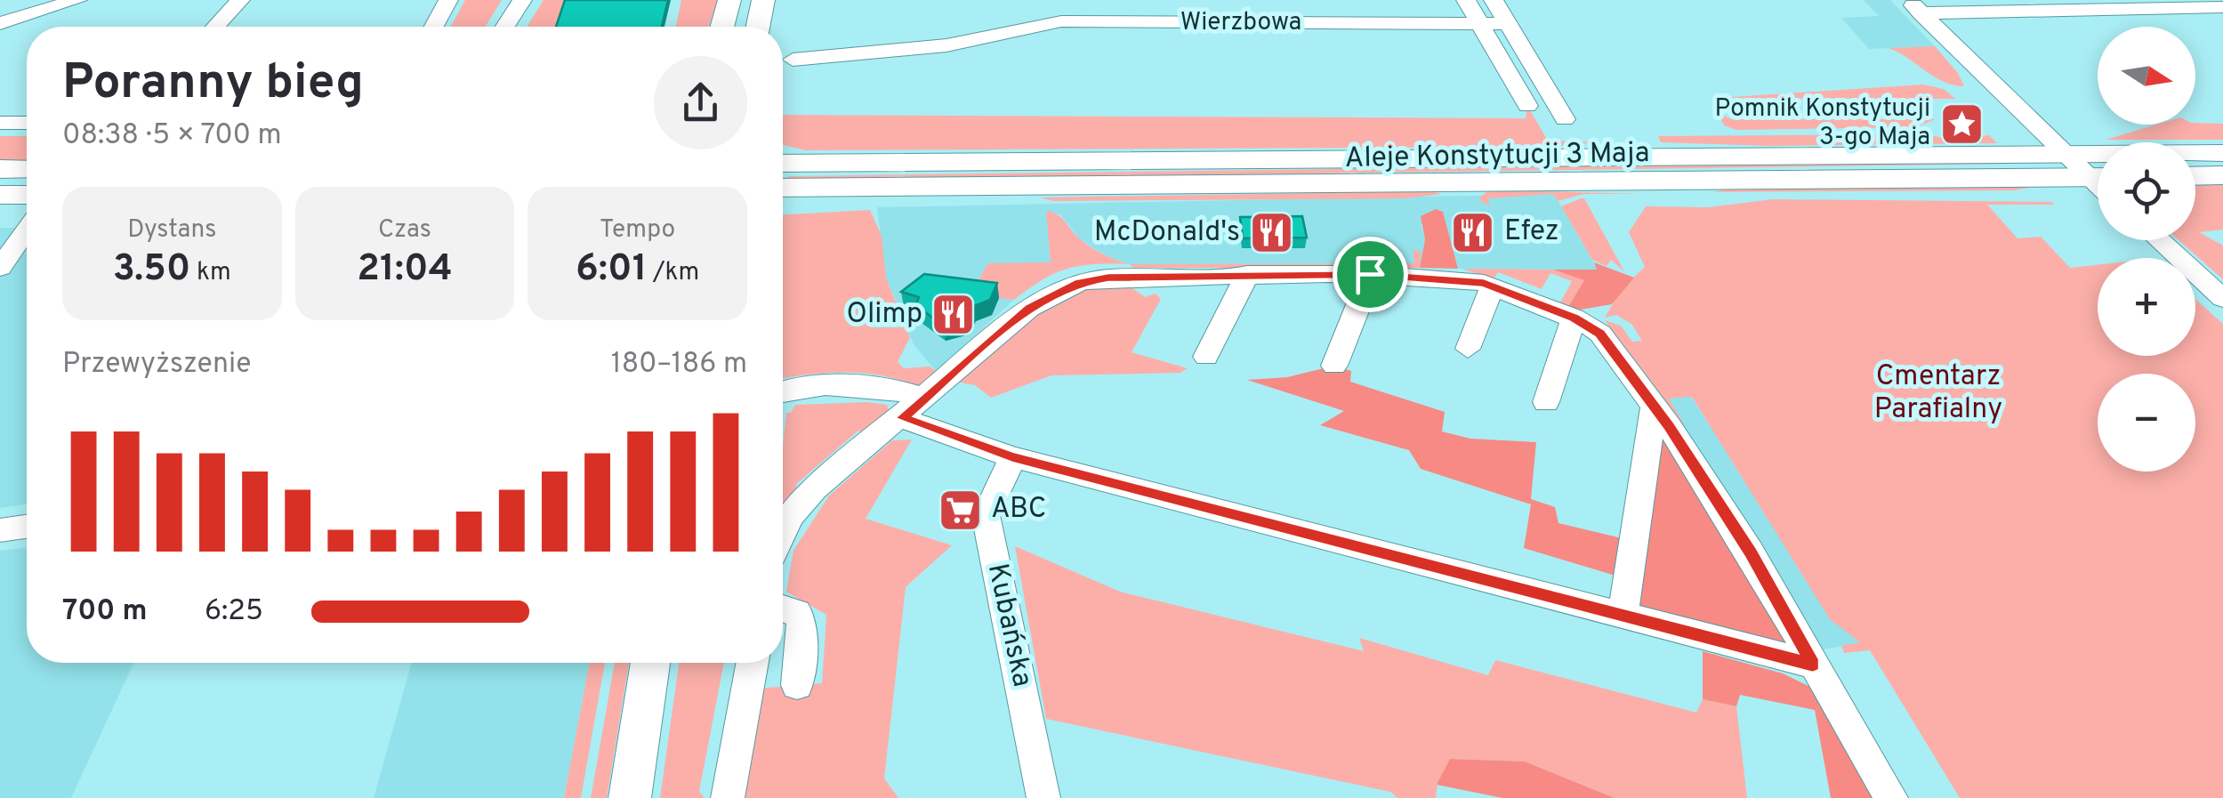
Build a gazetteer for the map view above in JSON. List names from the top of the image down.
{
  "streets": {
    "main road": ["Aleje Konstytucji 3 Maja"],
    "street": ["Wierzbowa", "Kubańska"]
  },
  "parks": ["Cmentarz Parafialny"],
  "places": {
    "place": ["Pomnik Konstytucji 3-go Maja"],
    "restaurant": ["Efez", "McDonald's", "Olimp"],
    "supermarket": ["ABC"]
  },
  "north": "right",
  "page": {
    "map_buttons": ["+", "−"],
    "heading": ["Poranny bieg", "08:38 · 5 × 700 m"],
    "stats": [
      ["Dystans", "3.50 km"],
      ["Czas", "21:04"],
      ["Tempo", "6:01 /km"]
    ],
    "chart": ["Przewyższenie", "180–186 m"],
    "list": [
      {
        "name": "700 m",
        "note": "6:25"
      }
    ]
  }
}
